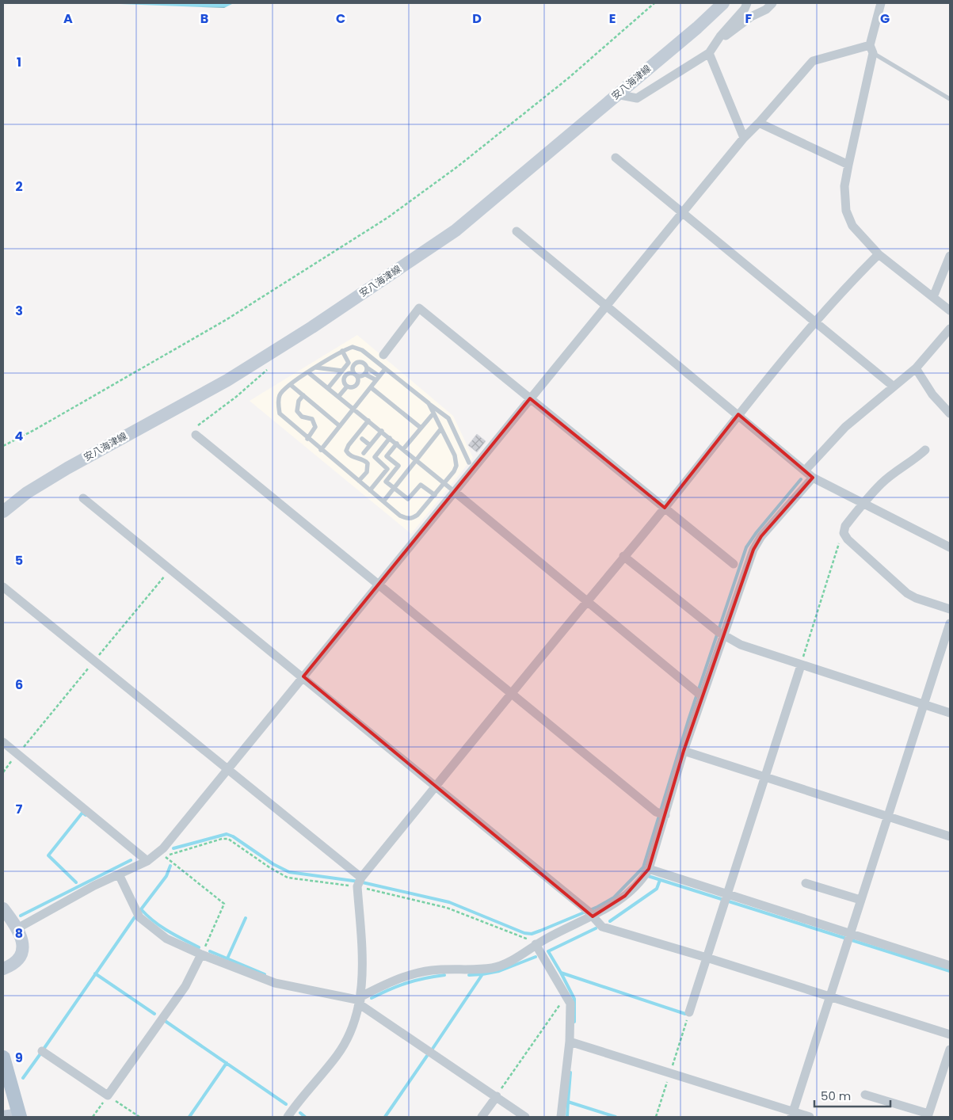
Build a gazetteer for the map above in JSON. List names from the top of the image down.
{
  "streets": {
    "main road": ["安八海津線"]
  },
  "scale_bar": "50 m",
  "grid": {
    "columns": [
      "A",
      "B",
      "C",
      "D",
      "E",
      "F",
      "G"
    ],
    "rows": [
      "1",
      "2",
      "3",
      "4",
      "5",
      "6",
      "7",
      "8",
      "9"
    ]
  }
}
